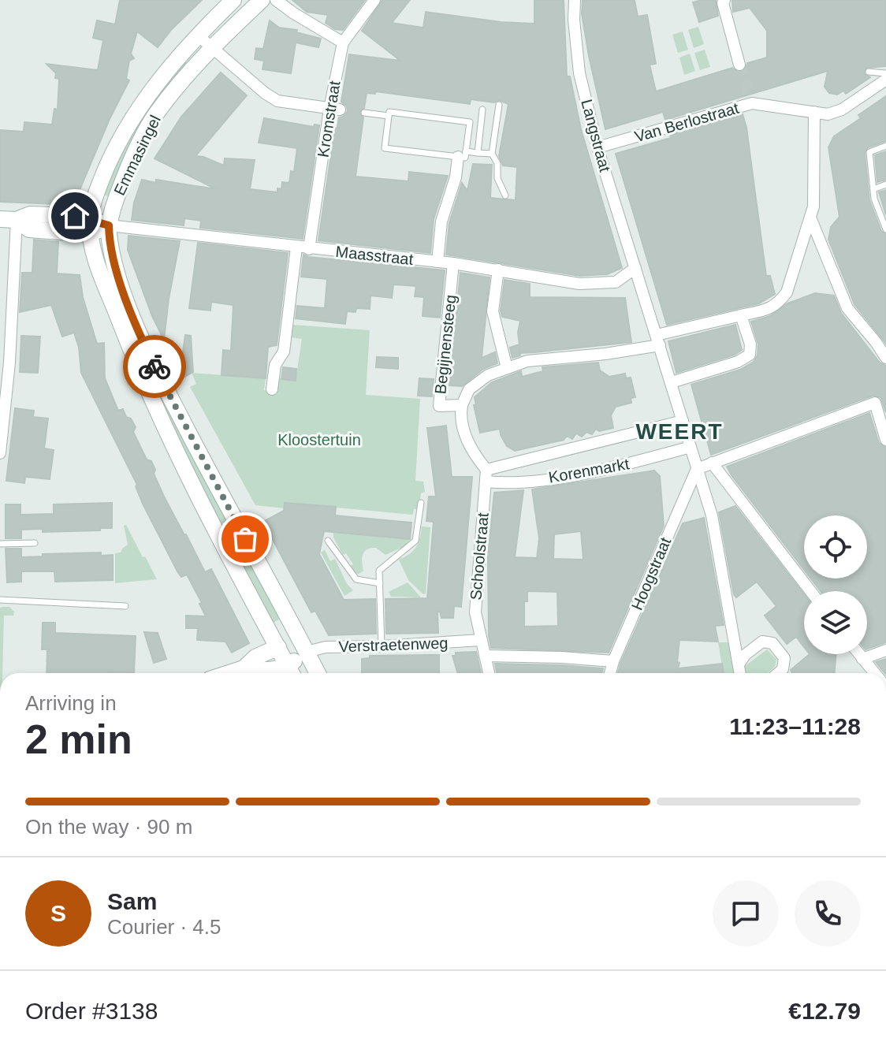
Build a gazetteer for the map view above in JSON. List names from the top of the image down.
{
  "streets": {
    "street": [
      "Kromstraat",
      "Van Berlostraat",
      "Langstraat",
      "Emmasingel",
      "Maasstraat",
      "Begijnensteeg",
      "Korenmarkt",
      "Schoolstraat",
      "Hoogstraat",
      "Verstraetenweg"
    ]
  },
  "crossings": [
    ["Kromstraat", "Maasstraat"],
    ["Van Berlostraat", "Langstraat"],
    ["Langstraat", "Maasstraat"],
    ["Langstraat", "Korenmarkt"],
    ["Langstraat", "Hoogstraat"],
    ["Emmasingel", "Maasstraat"],
    ["Emmasingel", "Verstraetenweg"],
    ["Maasstraat", "Begijnensteeg"],
    ["Begijnensteeg", "Korenmarkt"],
    ["Begijnensteeg", "Schoolstraat"],
    ["Korenmarkt", "Schoolstraat"],
    ["Schoolstraat", "Verstraetenweg"]
  ],
  "districts": ["WEERT"],
  "parks": ["Kloostertuin"],
  "page": {
    "heading": ["2 min", "Arriving in", "11:23–11:28"],
    "panel": [
      "Sam",
      "Courier · 4.5",
      "Order #3138",
      "€12.79"
    ],
    "bar": "On the way · 90 m",
    "round": "S"
  }
}
